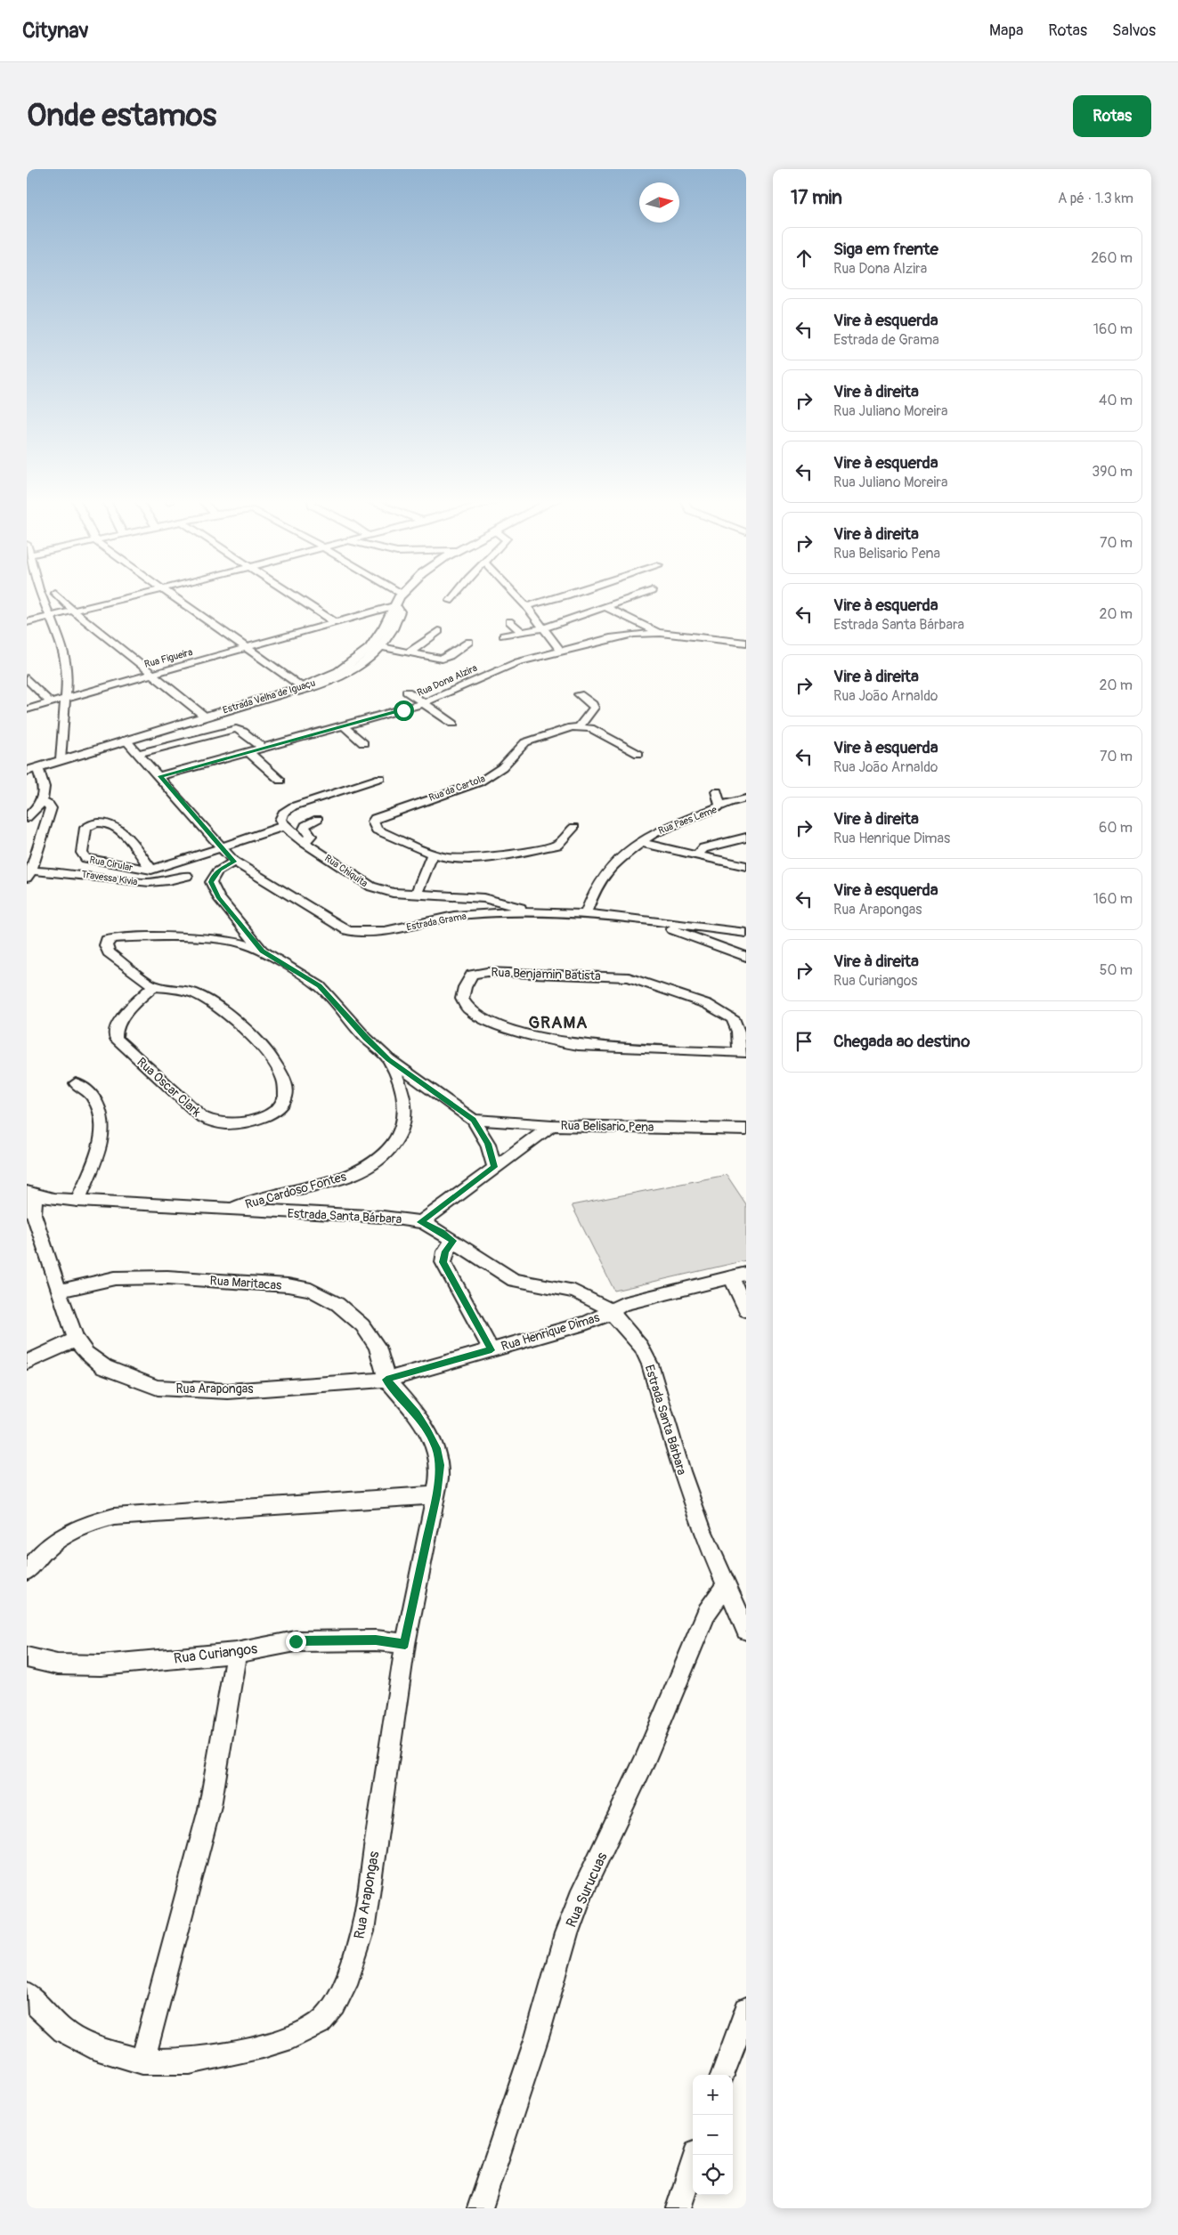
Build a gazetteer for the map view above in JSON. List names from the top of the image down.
{
  "streets": {
    "main road": ["Estrada Velha de Iguaçu"],
    "street": [
      "Rua Figueira",
      "Rua Dona Alzira",
      "Rua da Cartola",
      "Rua Paes Leme",
      "Rua Cirular",
      "Rua Chiquita",
      "Travessa Kivia",
      "Estrada Grama",
      "Rua Benjamin Batista",
      "Rua Oscar Clark",
      "Rua Belisario Pena",
      "Rua Cardoso Fontes",
      "Estrada Santa Bárbara",
      "Rua Maritacas",
      "Rua Henrique Dimas",
      "Rua Arapongas",
      "Rua Curiangos",
      "Rua Surucuas"
    ]
  },
  "crossings": [
    ["Rua Figueira", "Estrada Velha de Iguaçu"],
    ["Rua Dona Alzira", "Estrada Grama"],
    ["Estrada Velha de Iguaçu", "Estrada Grama"],
    ["Rua Paes Leme", "Estrada Grama"],
    ["Rua Cirular", "Estrada Grama"],
    ["Rua Chiquita", "Estrada Grama"],
    ["Rua Belisario Pena", "Estrada Santa Bárbara"],
    ["Rua Cardoso Fontes", "Estrada Santa Bárbara"],
    ["Estrada Santa Bárbara", "Rua Henrique Dimas"],
    ["Estrada Santa Bárbara", "Rua Arapongas"],
    ["Estrada Santa Bárbara", "Rua Surucuas"],
    ["Rua Maritacas", "Rua Henrique Dimas"],
    ["Rua Maritacas", "Rua Arapongas"],
    ["Rua Henrique Dimas", "Rua Arapongas"],
    ["Rua Arapongas", "Rua Curiangos"]
  ],
  "districts": ["GRAMA"],
  "north": "right",
  "page": {
    "header": "Citynav",
    "nav": ["Mapa", "Rotas", "Salvos"],
    "buttons": "Rotas",
    "title": "Onde estamos",
    "heading": ["17 min", "A pé · 1.3 km"],
    "list": [
      ["Siga em frente", "Rua Dona Alzira", "260 m"],
      ["Vire à esquerda", "Estrada de Grama", "160 m"],
      ["Vire à direita", "Rua Juliano Moreira", "40 m"],
      ["Vire à esquerda", "Rua Juliano Moreira", "390 m"],
      ["Vire à direita", "Rua Belisario Pena", "70 m"],
      ["Vire à esquerda", "Estrada Santa Bárbara", "20 m"],
      ["Vire à direita", "Rua João Arnaldo", "20 m"],
      ["Vire à esquerda", "Rua João Arnaldo", "70 m"],
      ["Vire à direita", "Rua Henrique Dimas", "60 m"],
      ["Vire à esquerda", "Rua Arapongas", "160 m"],
      ["Vire à direita", "Rua Curiangos", "50 m"],
      "Chegada ao destino"
    ],
    "map_buttons": ["+", "−"]
  }
}
